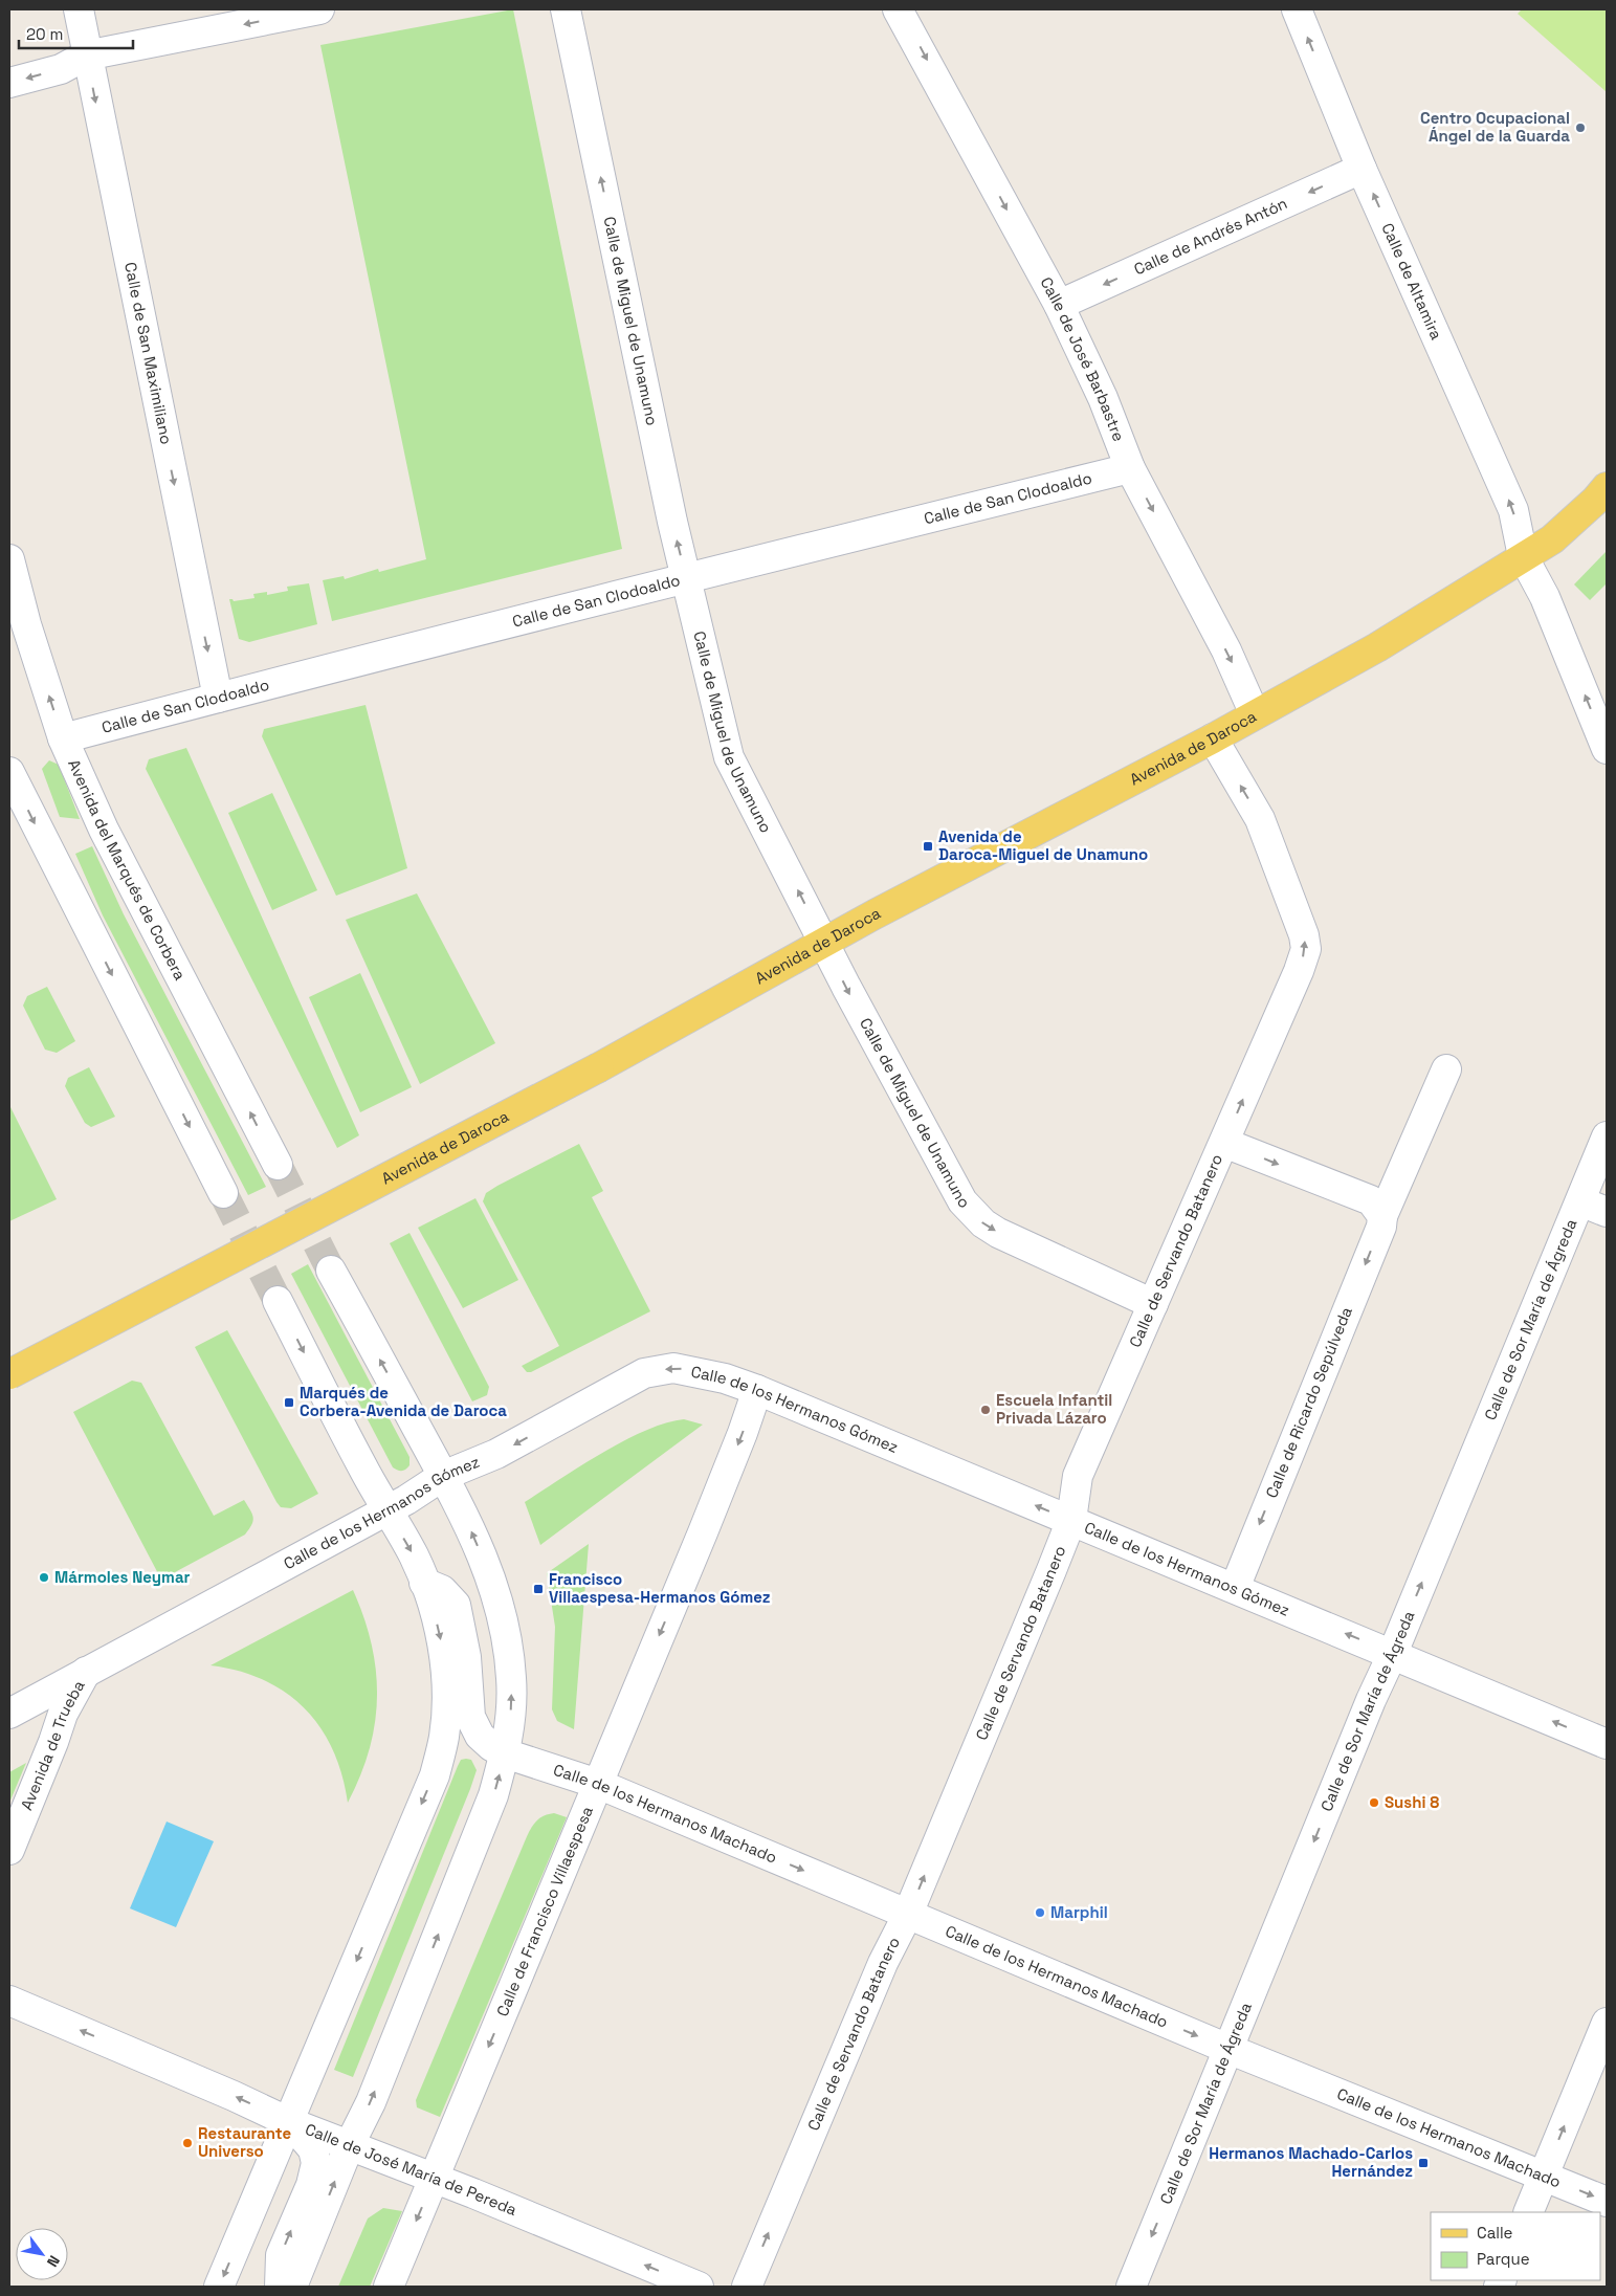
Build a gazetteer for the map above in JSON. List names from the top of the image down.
{
  "streets": {
    "main road": ["Avenida de Daroca"],
    "street": [
      "Calle de Andrés Antón",
      "Calle de Altamira",
      "Calle de Miguel de Unamuno",
      "Calle de San Maximiliano",
      "Calle de José Barbastre",
      "Calle de San Clodoaldo",
      "Avenida del Marqués de Corbera",
      "Calle de Servando Batanero",
      "Calle de Sor María de Ágreda",
      "Calle de Ricardo Sepúlveda",
      "Calle de los Hermanos Gómez",
      "Avenida de Trueba",
      "Calle de los Hermanos Machado",
      "Calle de Francisco Villaespesa",
      "Calle de José María de Pereda"
    ]
  },
  "crossings": [
    ["Calle de Andrés Antón", "Calle de Altamira"],
    ["Calle de Andrés Antón", "Calle de José Barbastre"],
    ["Calle de Altamira", "Avenida de Daroca"],
    ["Calle de Miguel de Unamuno", "Calle de San Clodoaldo"],
    ["Calle de Miguel de Unamuno", "Avenida de Daroca"],
    ["Calle de Miguel de Unamuno", "Calle de Servando Batanero"],
    ["Calle de San Maximiliano", "Calle de San Clodoaldo"],
    ["Calle de José Barbastre", "Calle de San Clodoaldo"],
    ["Calle de José Barbastre", "Avenida de Daroca"],
    ["Calle de San Clodoaldo", "Avenida del Marqués de Corbera"],
    ["Avenida de Daroca", "Calle de Servando Batanero"],
    ["Calle de Servando Batanero", "Calle de los Hermanos Gómez"],
    ["Calle de Servando Batanero", "Calle de los Hermanos Machado"],
    ["Calle de Sor María de Ágreda", "Calle de los Hermanos Gómez"],
    ["Calle de Sor María de Ágreda", "Calle de los Hermanos Machado"],
    ["Calle de Ricardo Sepúlveda", "Calle de los Hermanos Gómez"],
    ["Calle de los Hermanos Gómez", "Avenida de Trueba"],
    ["Calle de los Hermanos Gómez", "Calle de Francisco Villaespesa"],
    ["Calle de los Hermanos Machado", "Calle de Francisco Villaespesa"],
    ["Calle de Francisco Villaespesa", "Calle de José María de Pereda"]
  ],
  "one_way": [
    "Calle de Andrés Antón",
    "Calle de Altamira",
    "Calle de San Maximiliano",
    "Calle de José Barbastre",
    "Calle de Servando Batanero",
    "Calle de Ricardo Sepúlveda",
    "Calle de los Hermanos Gómez",
    "Calle de los Hermanos Machado",
    "Calle de José María de Pereda"
  ],
  "places": {
    "other": [
      "Centro Ocupacional Ángel de la Guarda",
      "Escuela Infantil Privada Lázaro",
      "Mármoles Neymar",
      "Sushi 8",
      "Marphil",
      "Restaurante Universo"
    ],
    "transit": [
      "Avenida de Daroca-Miguel de Unamuno",
      "Marqués de Corbera-Avenida de Daroca",
      "Francisco Villaespesa-Hermanos Gómez",
      "Hermanos Machado-Carlos Hernández"
    ]
  },
  "legend": ["Calle", "Parque"],
  "scale_bar": "20 m",
  "north": "bottom right"
}
